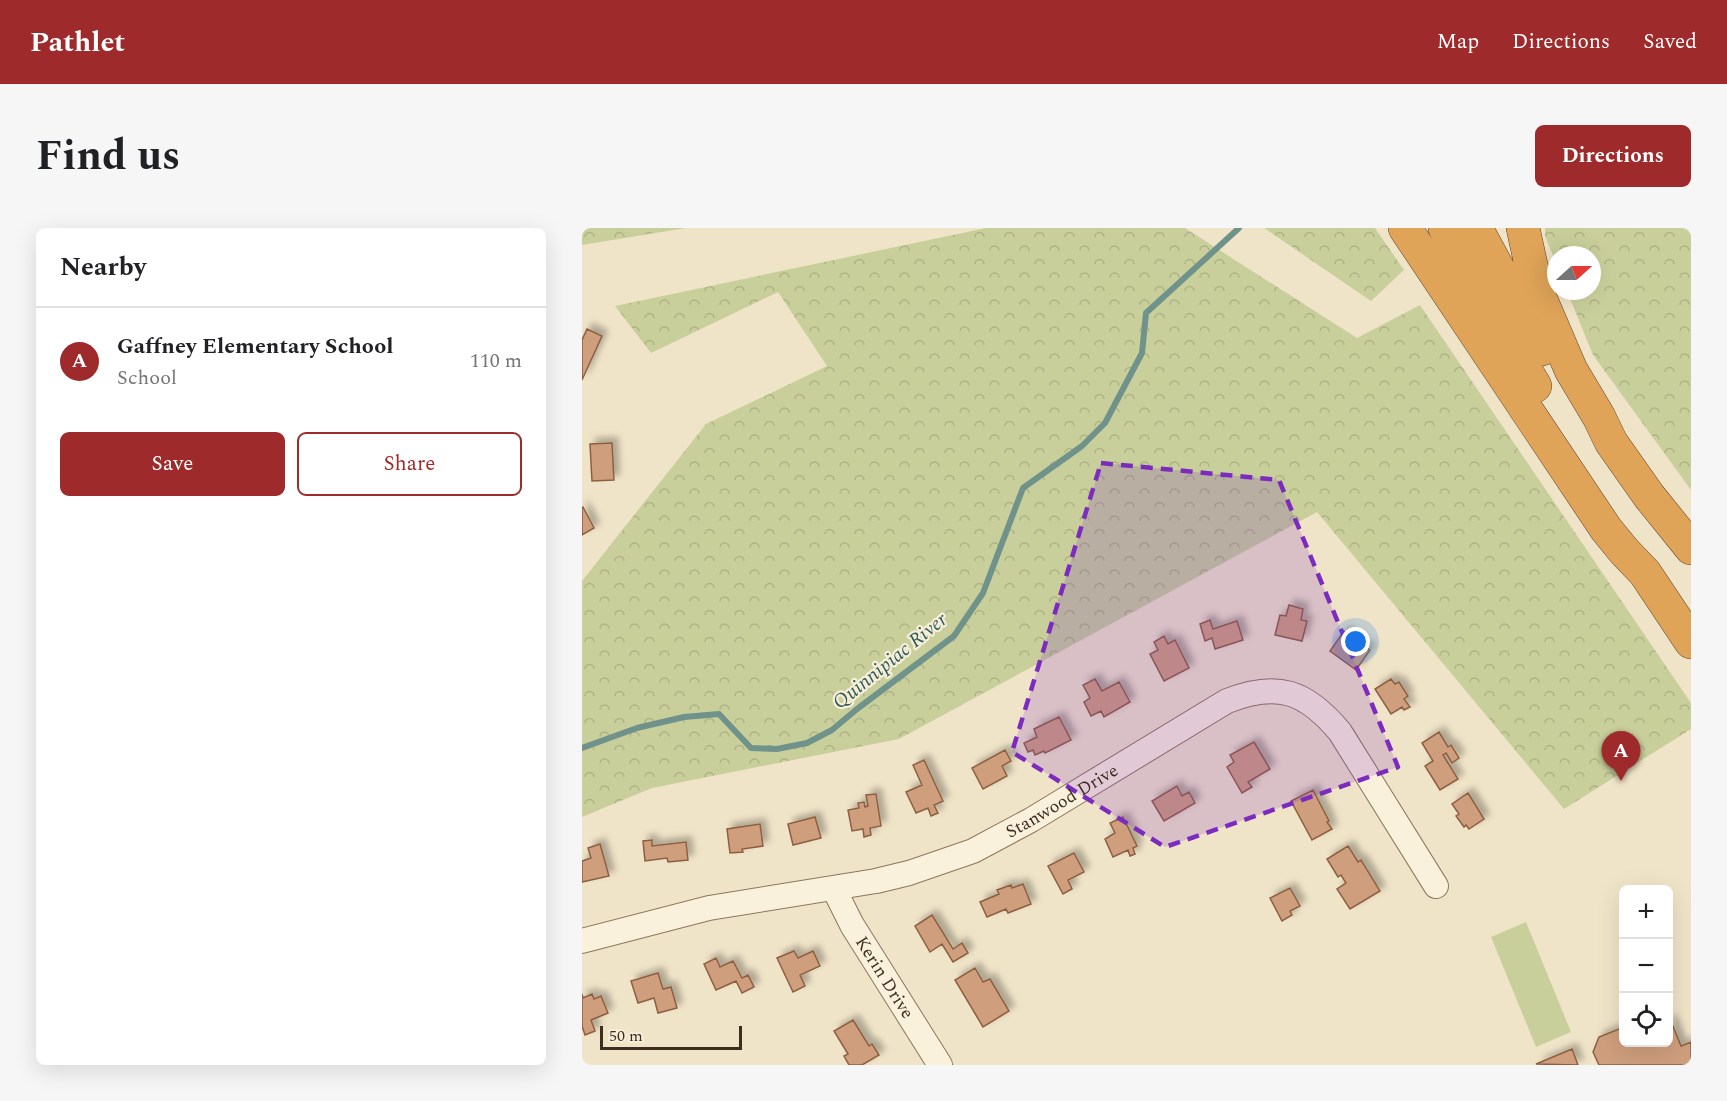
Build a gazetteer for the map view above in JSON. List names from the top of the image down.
{
  "streets": {
    "street": ["Stanwood Drive", "Kerin Drive"]
  },
  "crossings": [
    ["Stanwood Drive", "Kerin Drive"]
  ],
  "water": ["Quinnipiac River"],
  "scale_bar": "50 m",
  "north": "right",
  "page": {
    "header": "Pathlet",
    "nav": ["Map", "Directions", "Saved"],
    "title": "Find us",
    "buttons": [
      "Directions",
      ["Save", "Share"]
    ],
    "heading": "Nearby",
    "list": [
      {
        "mark": "A",
        "name": "Gaffney Elementary School",
        "note": "School",
        "value": "110 m"
      }
    ],
    "pins": "A",
    "map_buttons": ["+", "−"],
    "scale": "50 m"
  }
}
